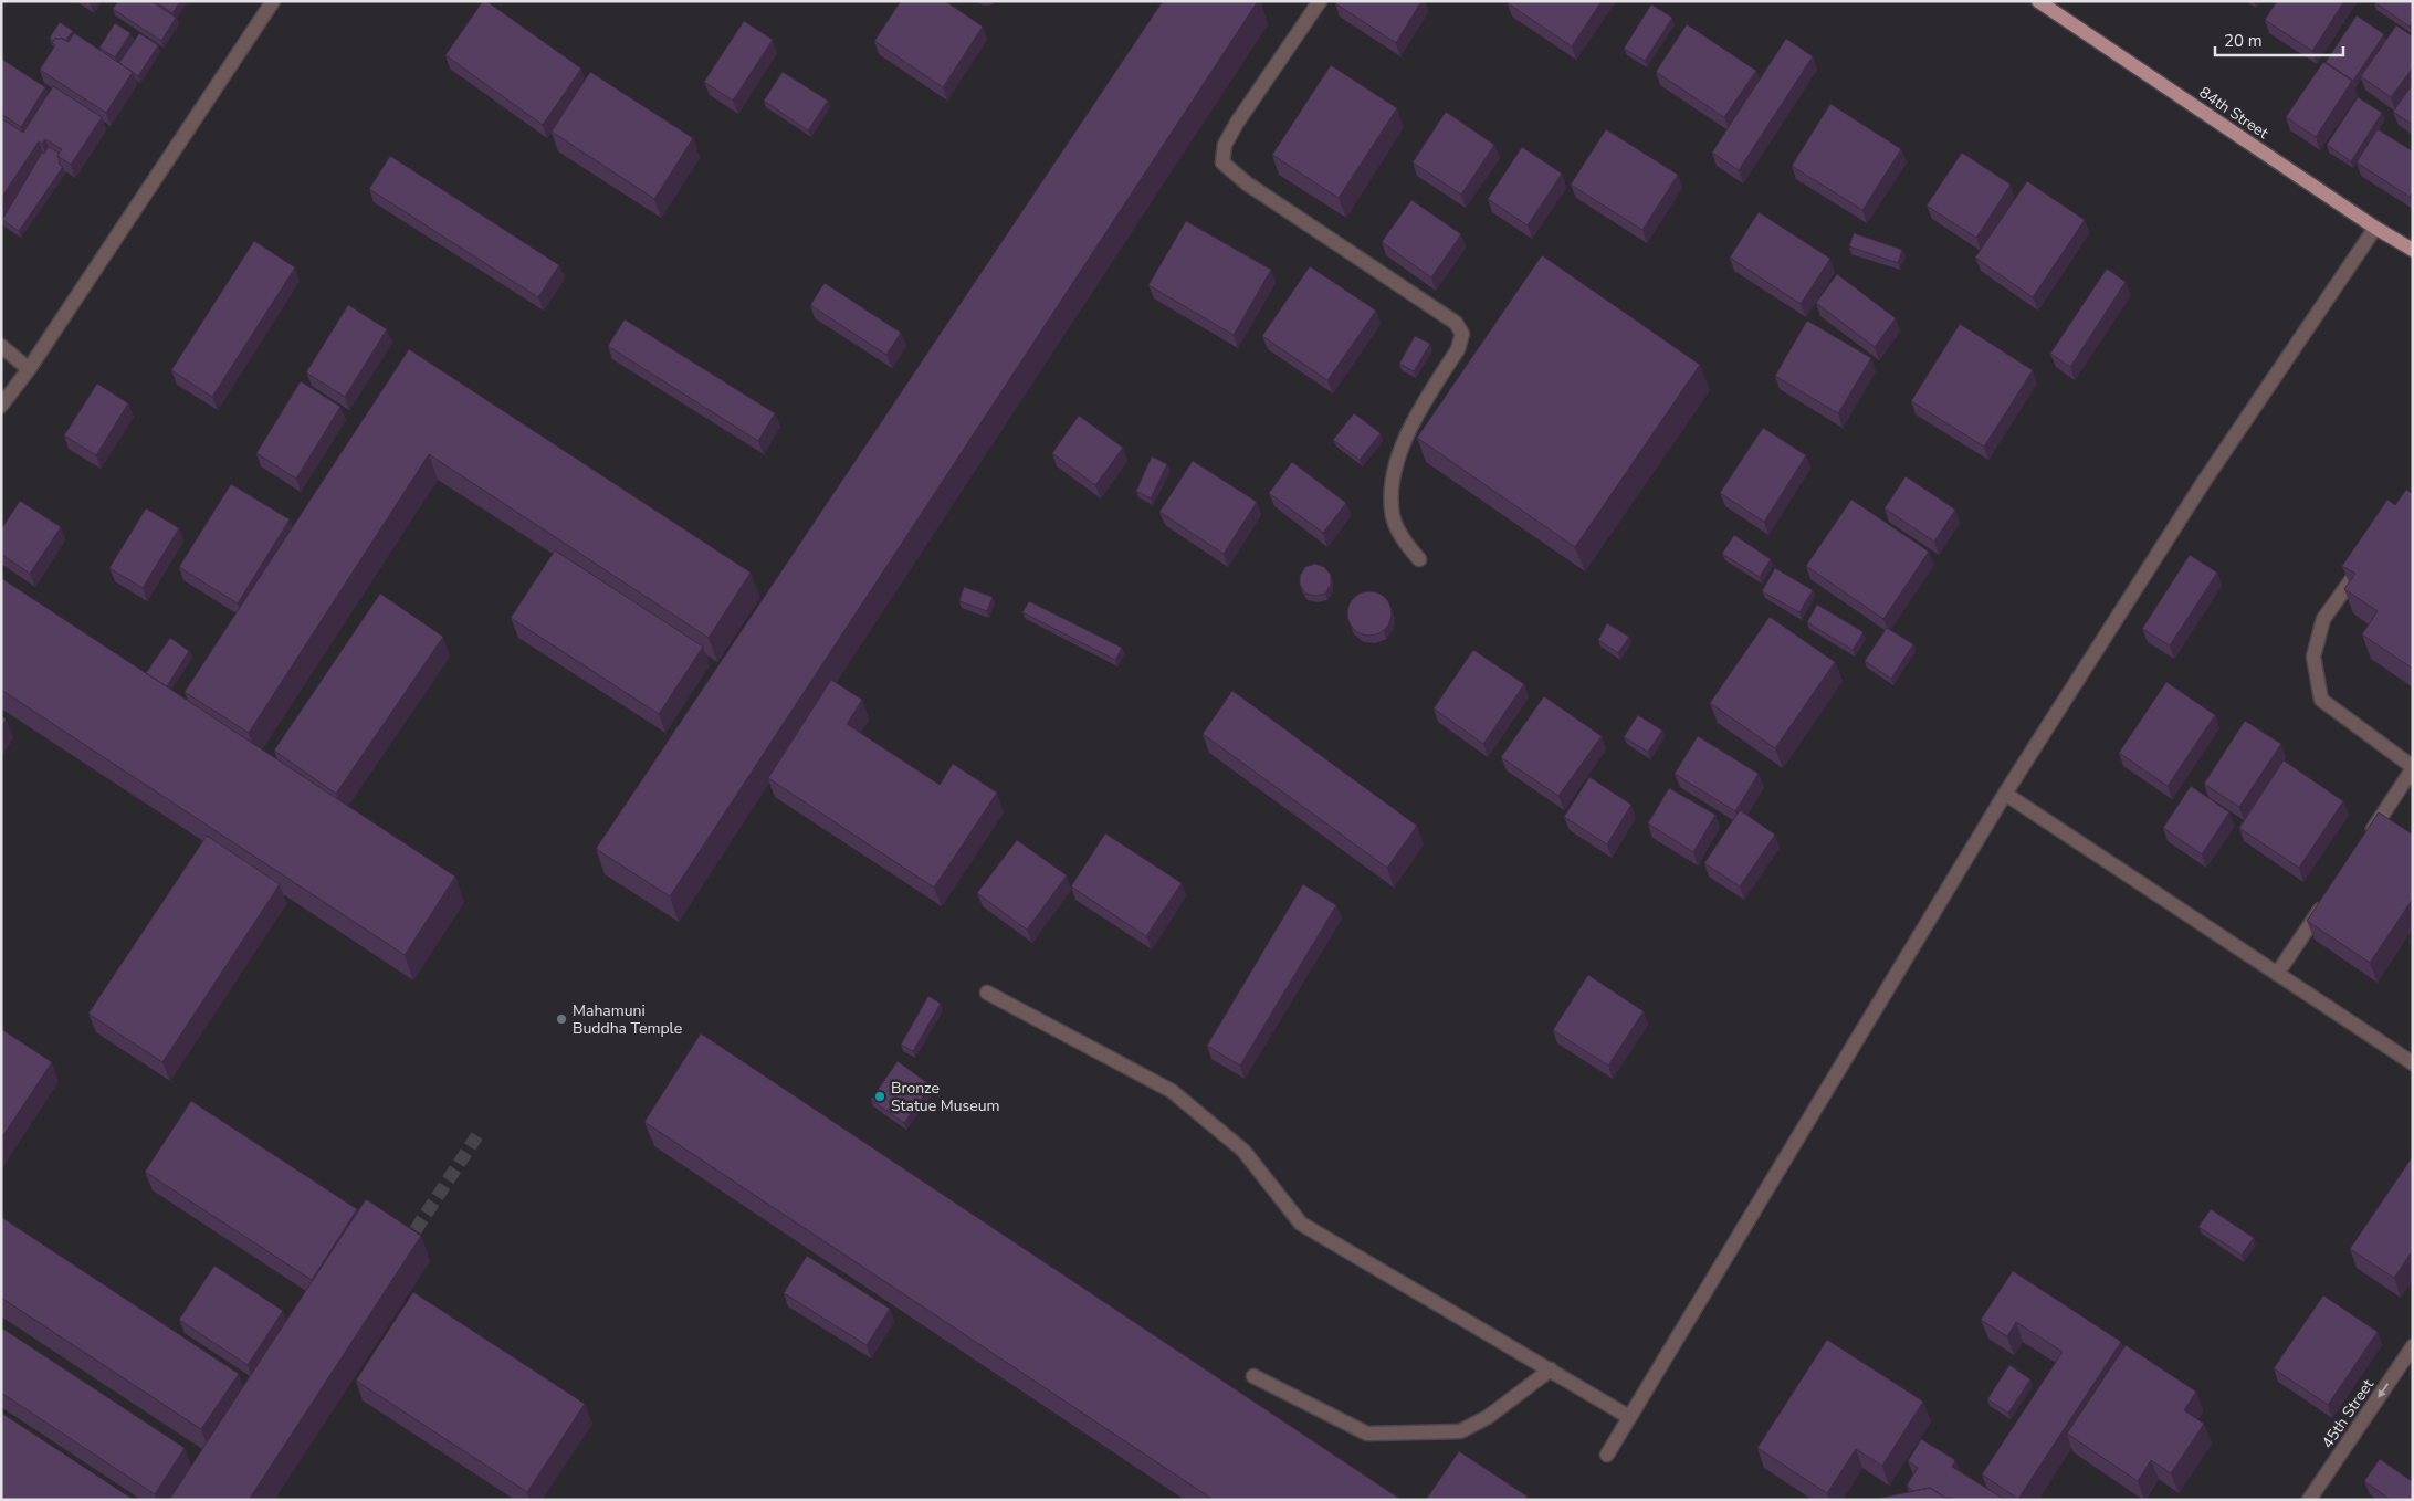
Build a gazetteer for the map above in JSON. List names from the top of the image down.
{
  "streets": {
    "main road": ["84th Street"],
    "street": ["45th Street"]
  },
  "one_way": ["45th Street"],
  "places": ["Mahamuni Buddha Temple", "Bronze Statue Museum"],
  "scale_bar": "20 m"
}
